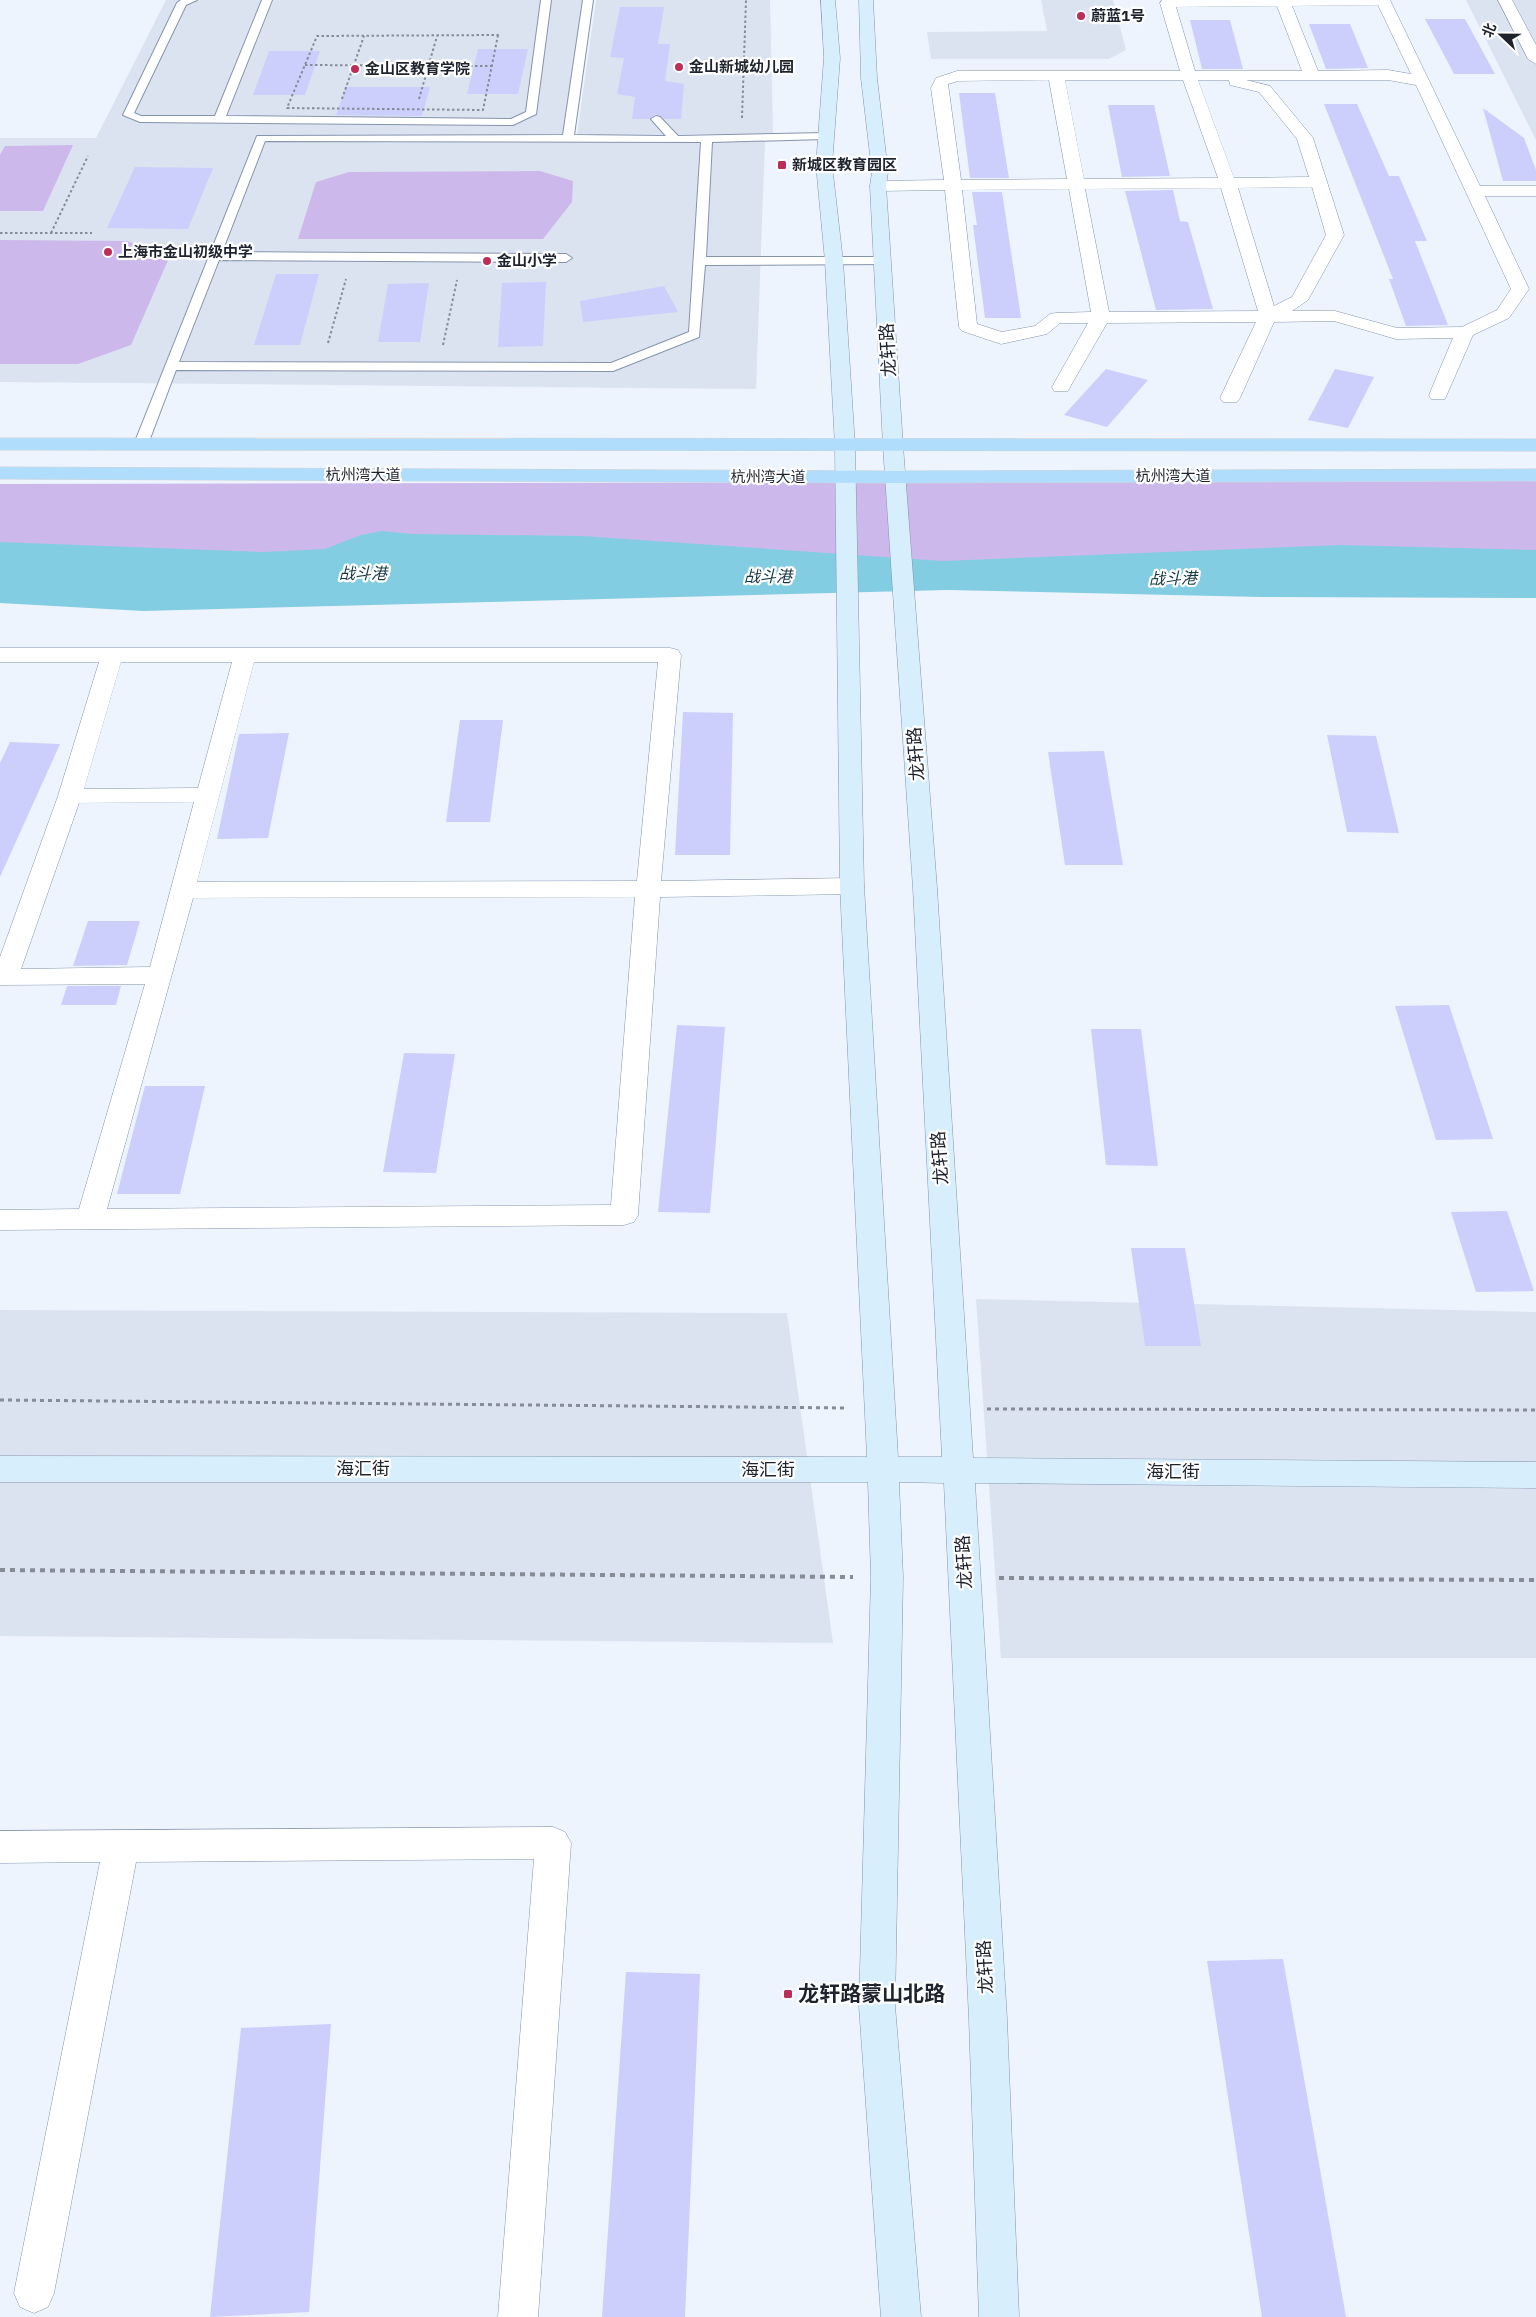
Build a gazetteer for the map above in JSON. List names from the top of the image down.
{
  "streets": {
    "main road": ["杭州湾大道"],
    "street": ["龙轩路", "海汇街"]
  },
  "crossings": [
    ["龙轩路", "杭州湾大道"],
    ["龙轩路", "海汇街"]
  ],
  "water": ["战斗港"],
  "places": {
    "other": [
      "蔚蓝1号",
      "金山新城幼儿园",
      "金山区教育学院",
      "上海市金山初级中学",
      "金山小学"
    ],
    "transit": ["新城区教育园区", "龙轩路蒙山北路"]
  },
  "north": "left"
}
